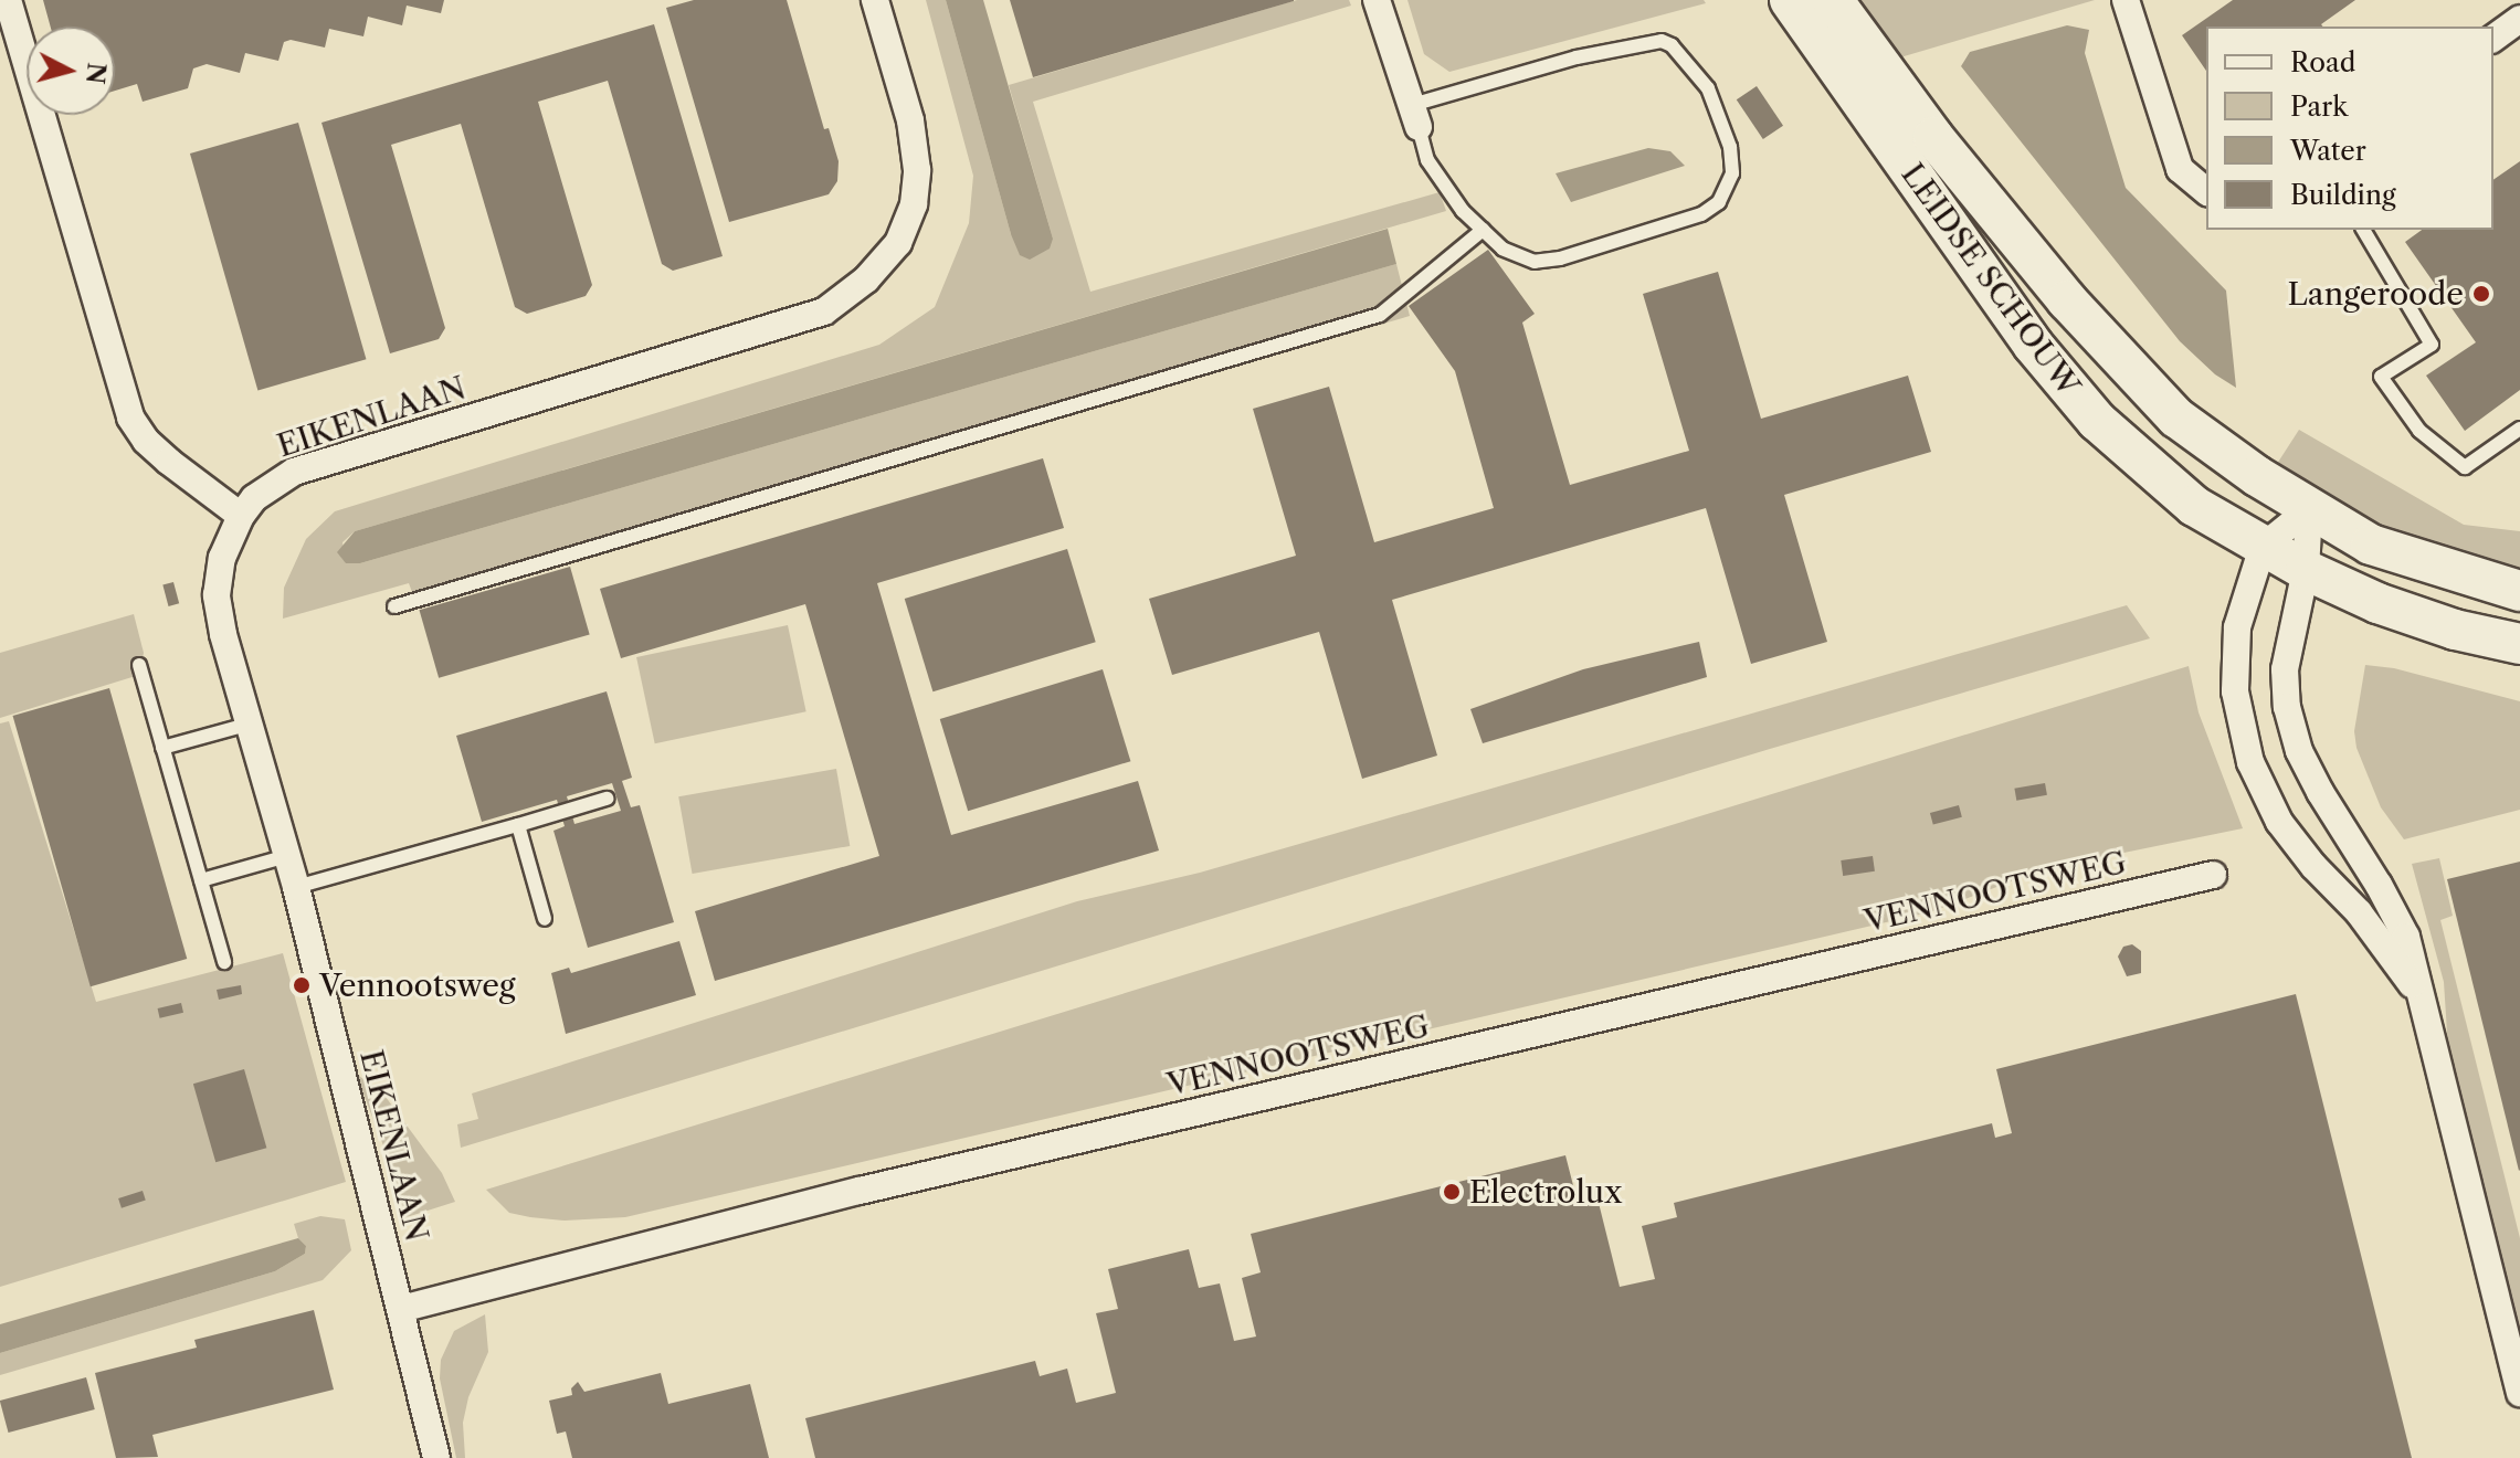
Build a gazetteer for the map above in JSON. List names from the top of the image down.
{
  "streets": {
    "street": ["LEIDSE SCHOUW", "EIKENLAAN", "VENNOOTSWEG"]
  },
  "crossings": [
    ["EIKENLAAN", "VENNOOTSWEG"]
  ],
  "places": ["Langeroode", "Vennootsweg", "Electrolux"],
  "legend": [
    "Road",
    "Park",
    "Water",
    "Building"
  ],
  "north": "right"
}
